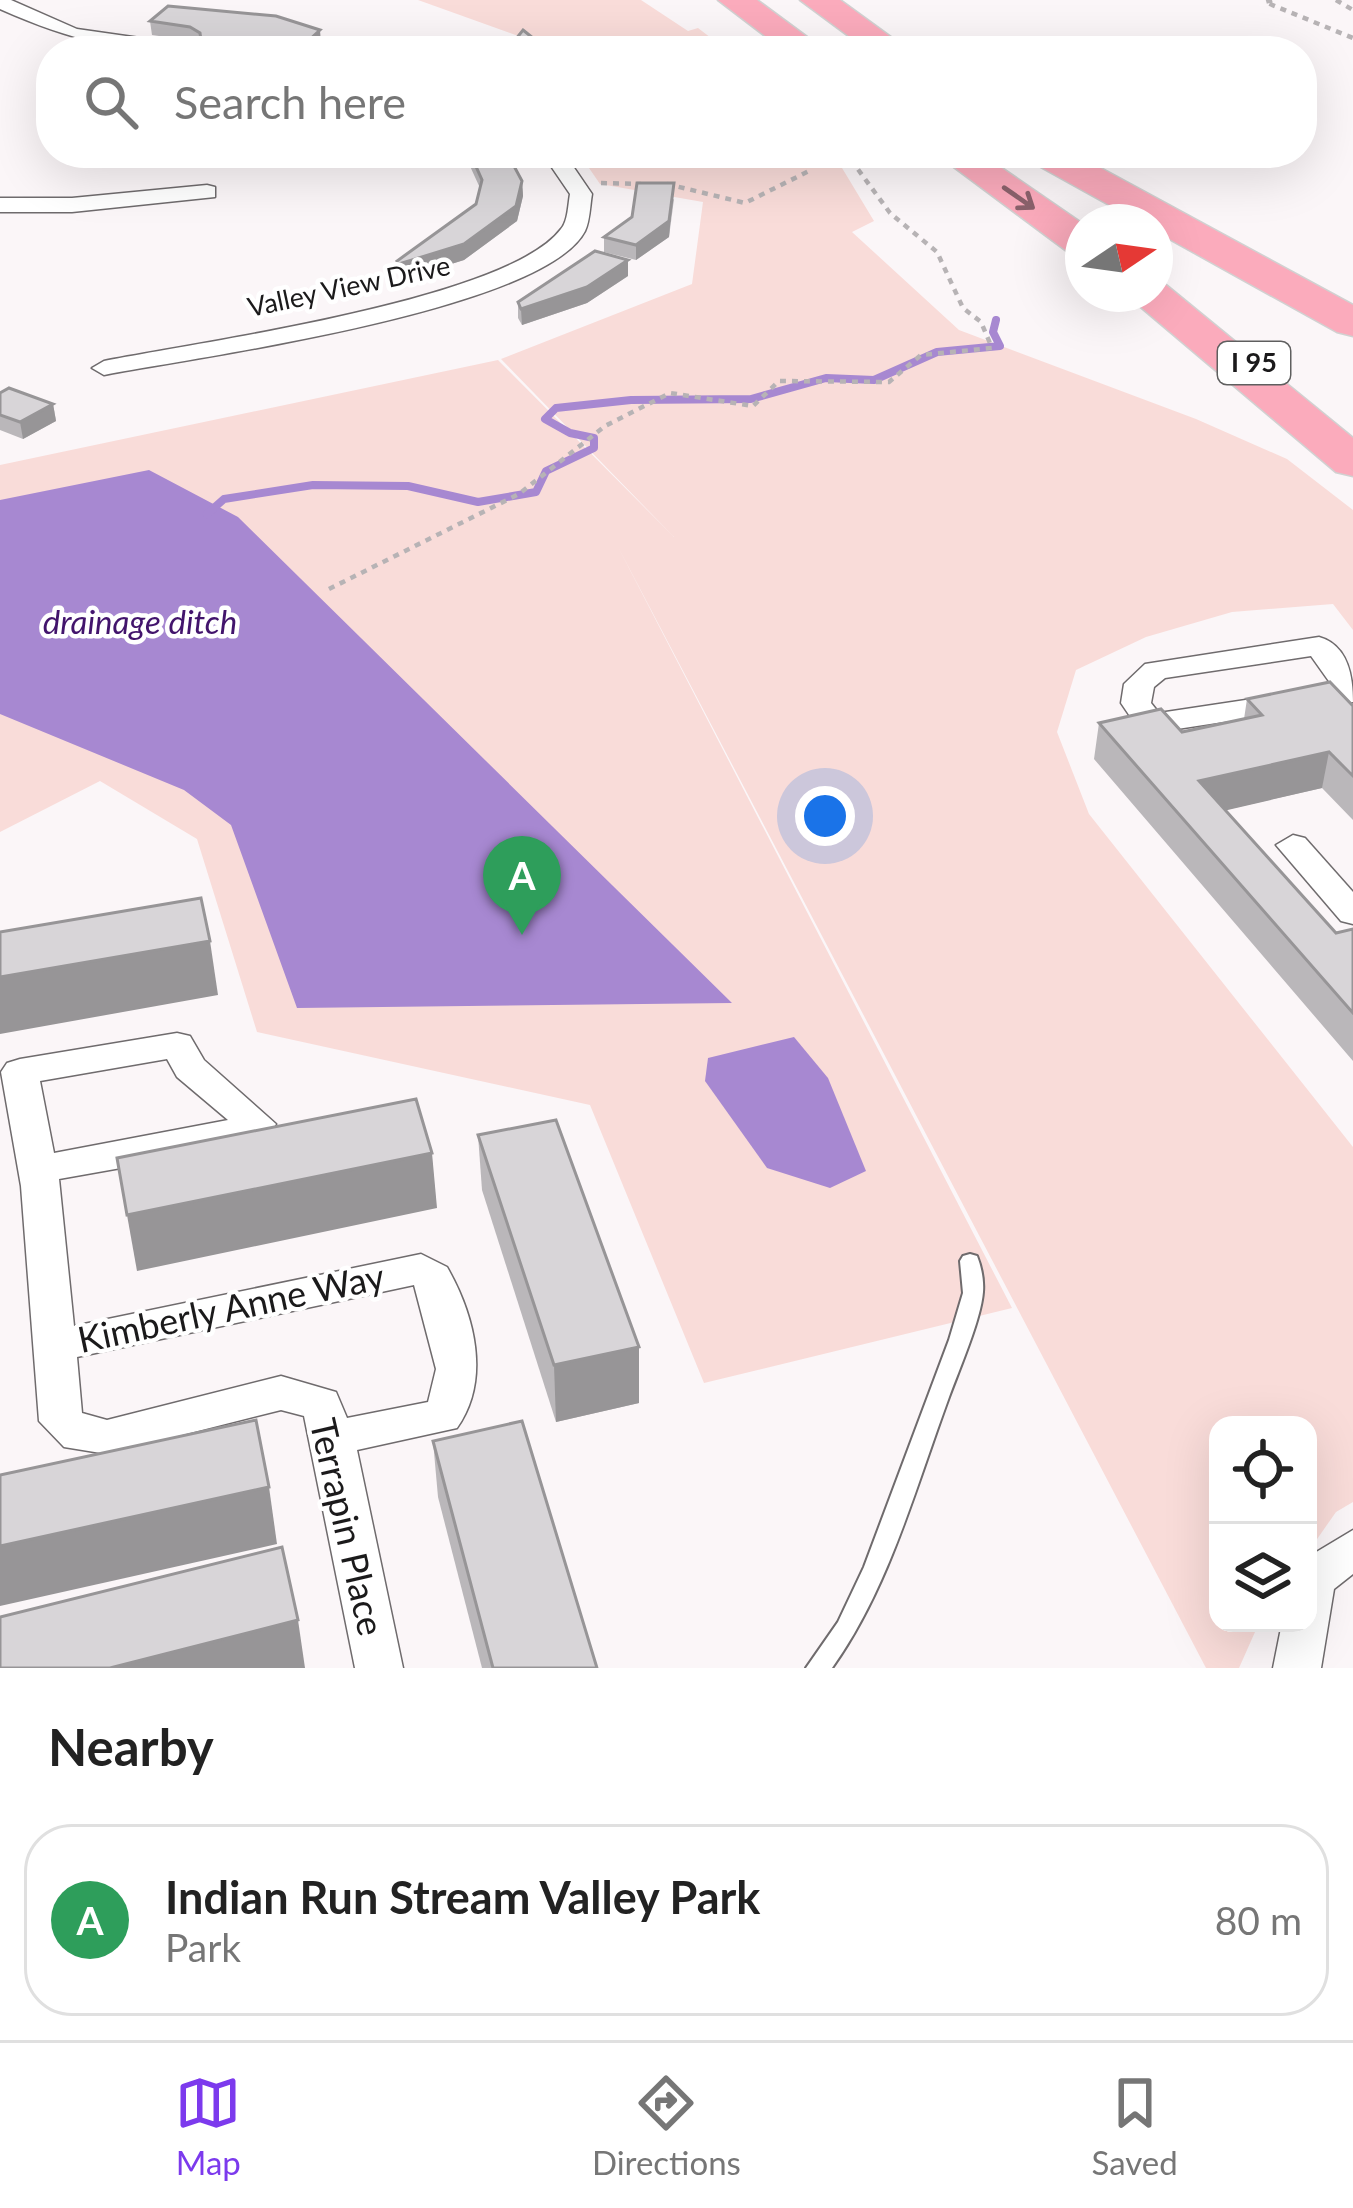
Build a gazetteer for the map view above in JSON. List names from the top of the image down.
{
  "streets": {
    "highway": ["I 95"],
    "street": ["Valley View Drive", "Kimberly Anne Way", "Terrapin Place"]
  },
  "crossings": [
    ["Kimberly Anne Way", "Terrapin Place"]
  ],
  "water": ["drainage ditch"],
  "north": "right",
  "page": {
    "search": "Search here",
    "pins": "A",
    "heading": "Nearby",
    "list": [
      {
        "mark": "A",
        "name": "Indian Run Stream Valley Park",
        "note": "Park",
        "value": "80 m"
      }
    ],
    "nav": ["Map", "Directions", "Saved"]
  }
}
